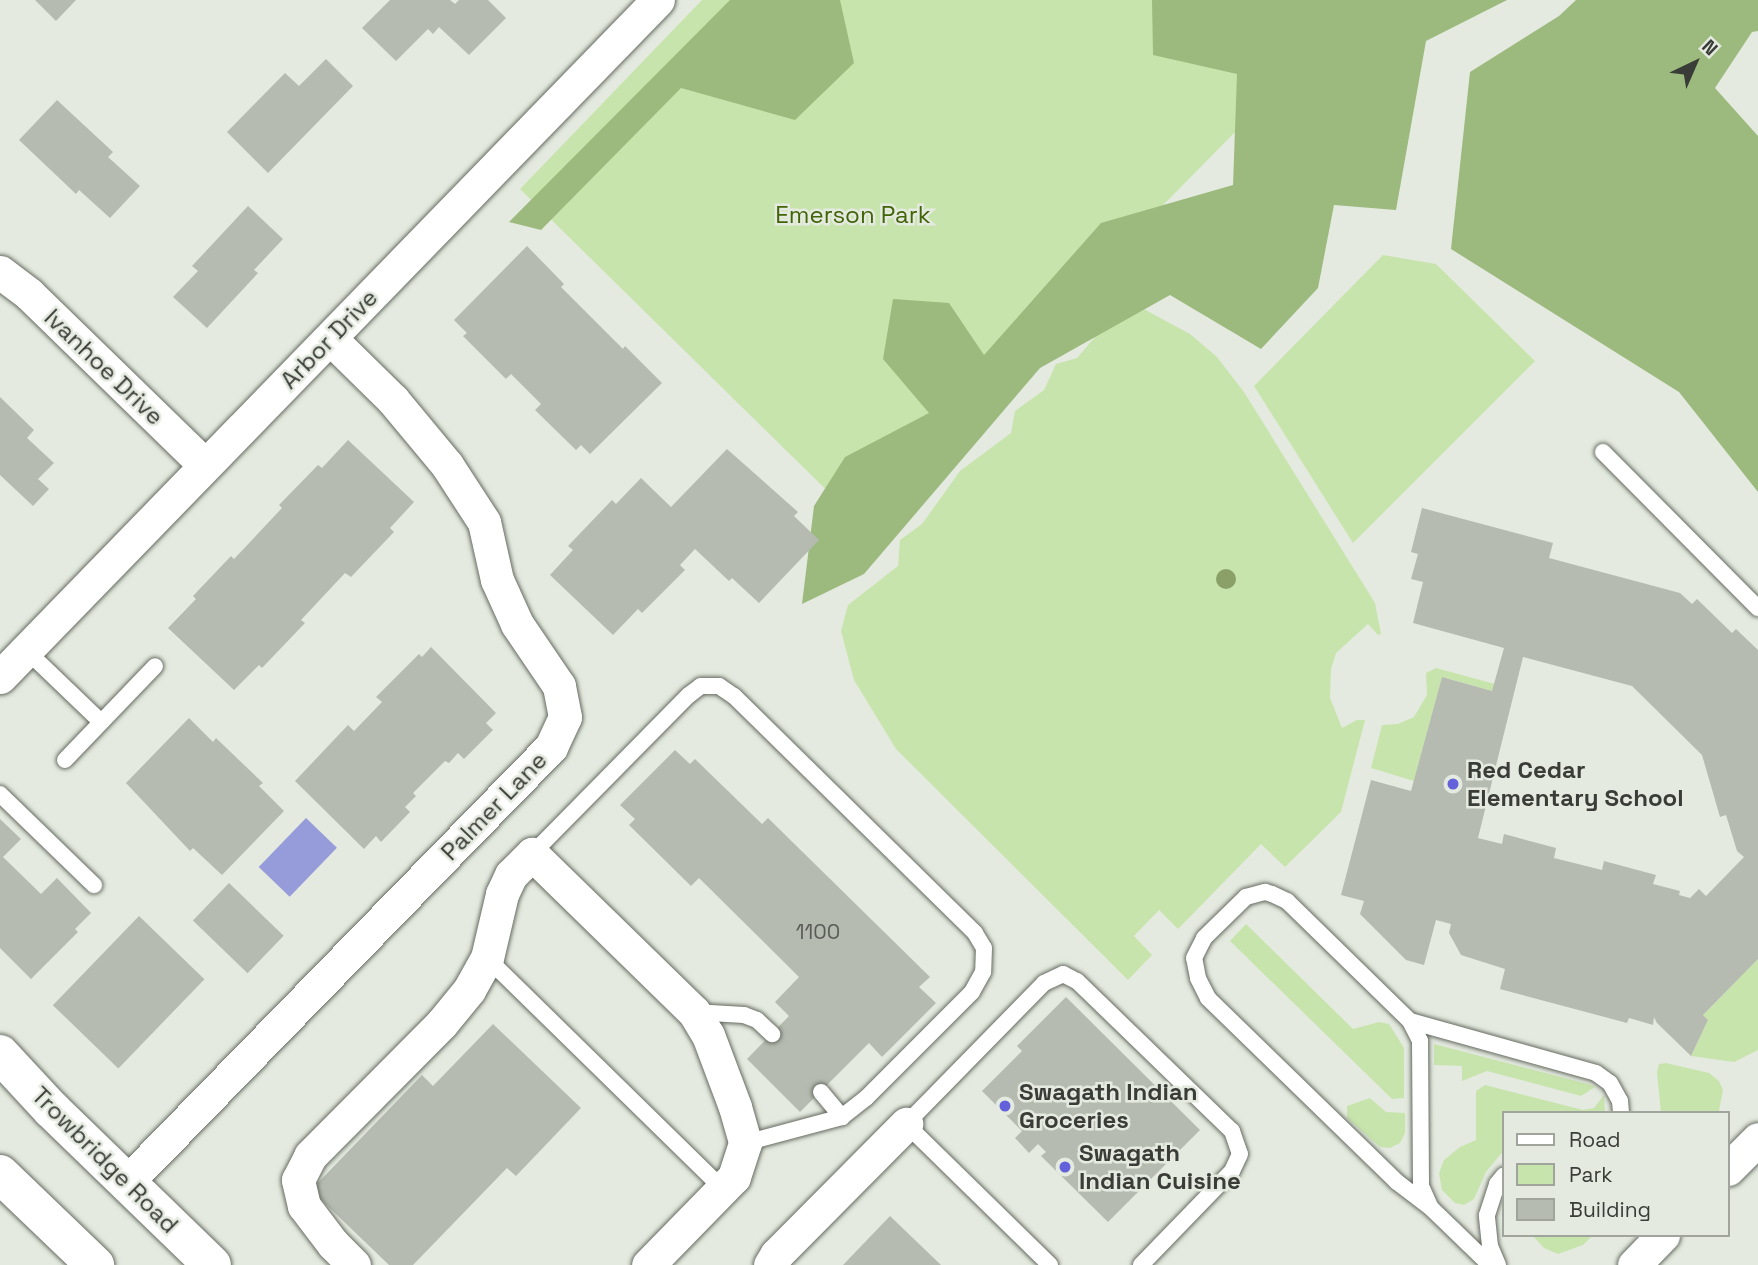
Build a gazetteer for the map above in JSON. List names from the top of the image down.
{
  "streets": {
    "street": [
      "Arbor Drive",
      "Ivanhoe Drive",
      "Palmer Lane",
      "Trowbridge Road"
    ]
  },
  "crossings": [
    ["Arbor Drive", "Ivanhoe Drive"],
    ["Arbor Drive", "Palmer Lane"],
    ["Palmer Lane", "Trowbridge Road"]
  ],
  "parks": ["Emerson Park"],
  "places": ["Red Cedar Elementary School", "Swagath Indian Groceries", "Swagath Indian Cuisine"],
  "house_numbers": ["1100"],
  "legend": ["Road", "Park", "Building"],
  "north": "top right"
}
